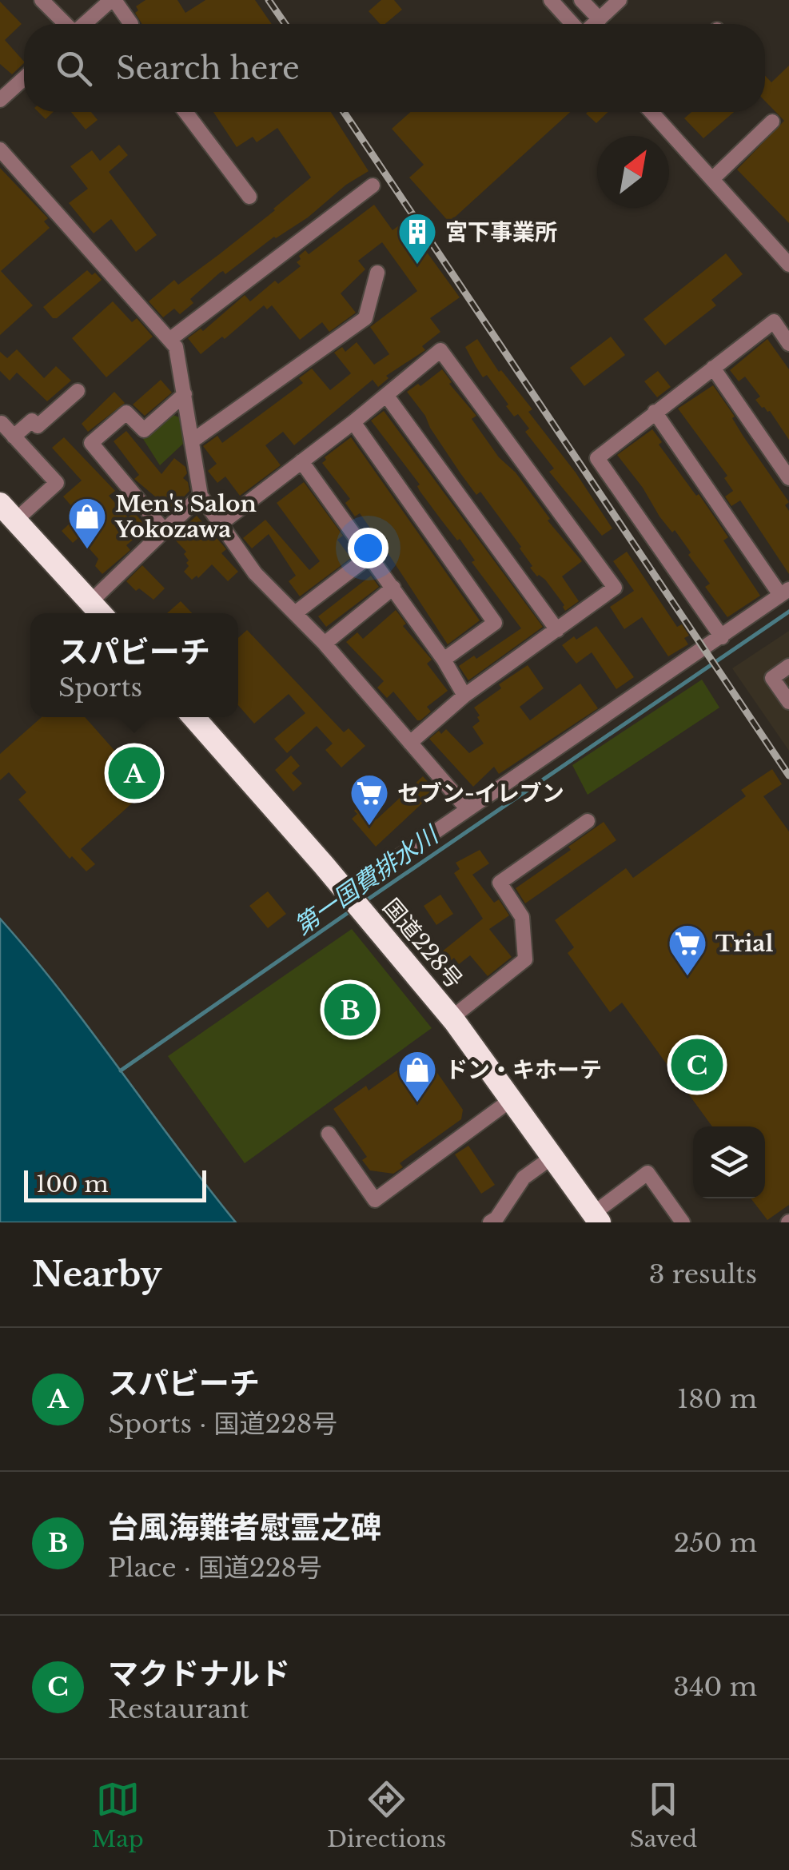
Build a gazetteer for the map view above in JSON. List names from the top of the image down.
{
  "streets": {
    "highway": ["国道228号"]
  },
  "water": ["第一国費排水川"],
  "places": {
    "building": ["宮下事業所"],
    "shop": ["Men's Salon Yokozawa", "ドン・キホーテ"],
    "supermarket": ["セブン-イレブン", "Trial"]
  },
  "scale_bar": "100 m",
  "north": "top right",
  "page": {
    "search": "Search here",
    "popup": ["スパビーチ", "Sports"],
    "pins": ["A", "B", "C"],
    "scale": "100 m",
    "heading": ["Nearby", "3 results"],
    "list": [
      {
        "mark": "A",
        "name": "スパビーチ",
        "note": "Sports · 国道228号",
        "value": "180 m"
      },
      {
        "mark": "B",
        "name": "台風海難者慰霊之碑",
        "note": "Place · 国道228号",
        "value": "250 m"
      },
      {
        "mark": "C",
        "name": "マクドナルド",
        "note": "Restaurant",
        "value": "340 m"
      }
    ],
    "nav": ["Map", "Directions", "Saved"]
  }
}
